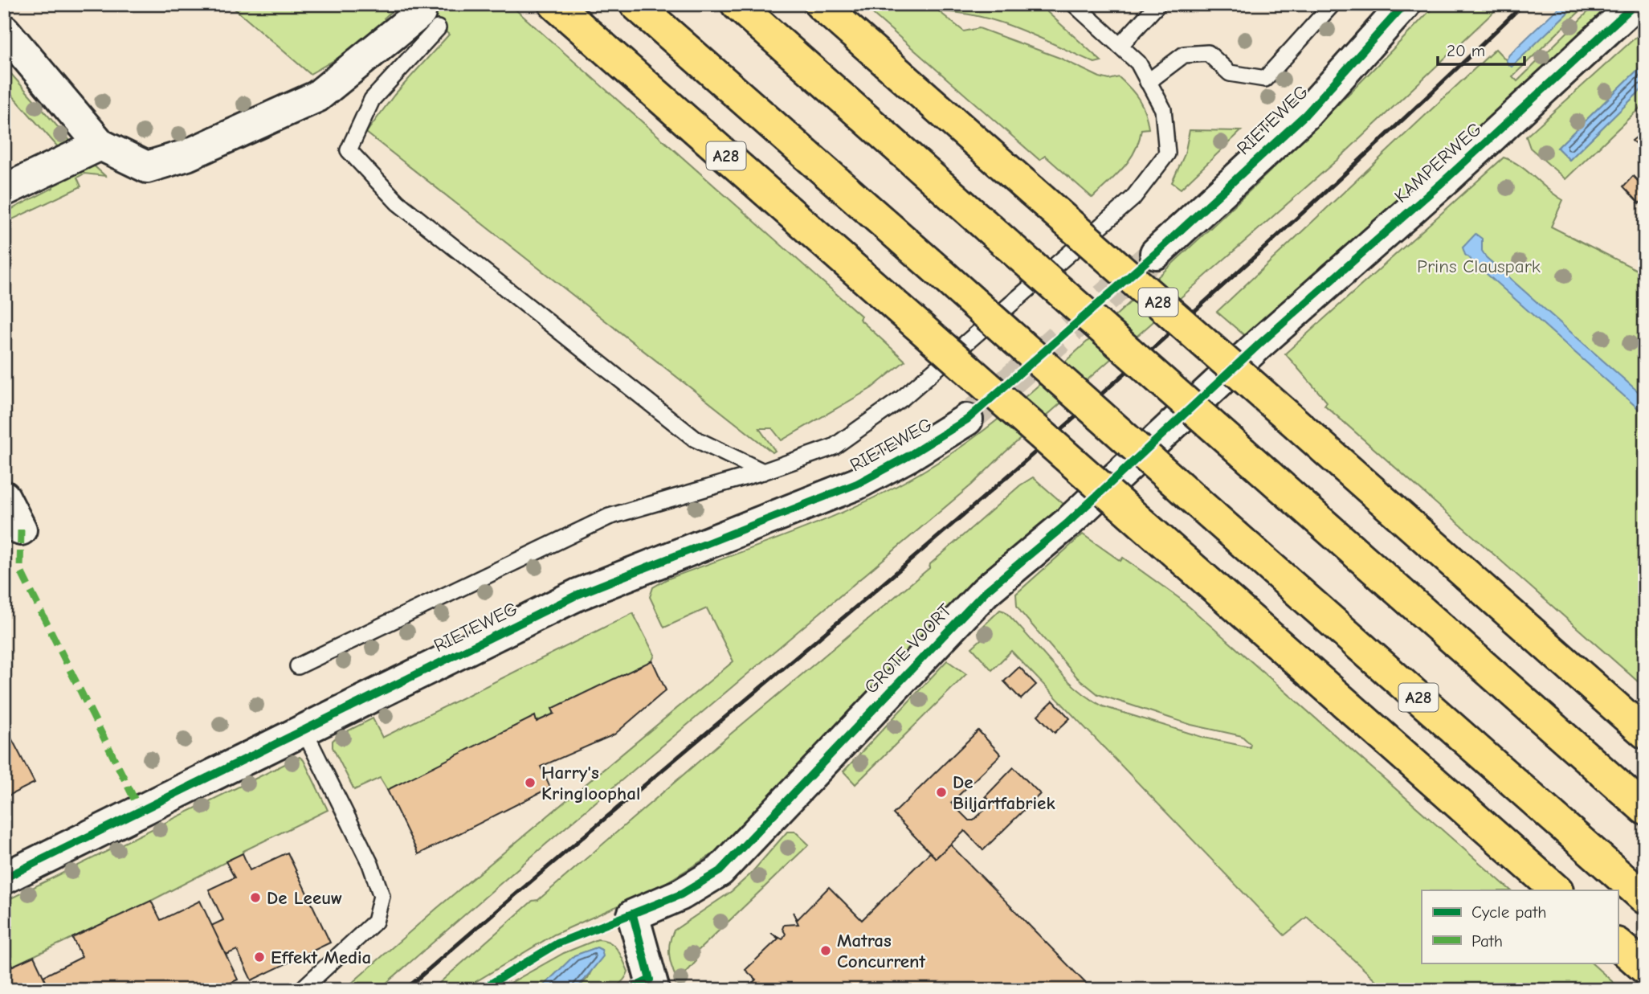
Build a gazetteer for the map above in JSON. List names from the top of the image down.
{
  "streets": {
    "highway": ["A28"],
    "street": ["RIETEWEG", "KAMPERWEG", "GROTE VOORT"]
  },
  "crossings": [
    ["KAMPERWEG", "GROTE VOORT"]
  ],
  "parks": ["Prins Clauspark"],
  "places": [
    "Harry's Kringloophal",
    "De Biljartfabriek",
    "De Leeuw",
    "Matras Concurrent",
    "Effekt Media"
  ],
  "legend": ["Cycle path", "Path"],
  "scale_bar": "20 m"
}
